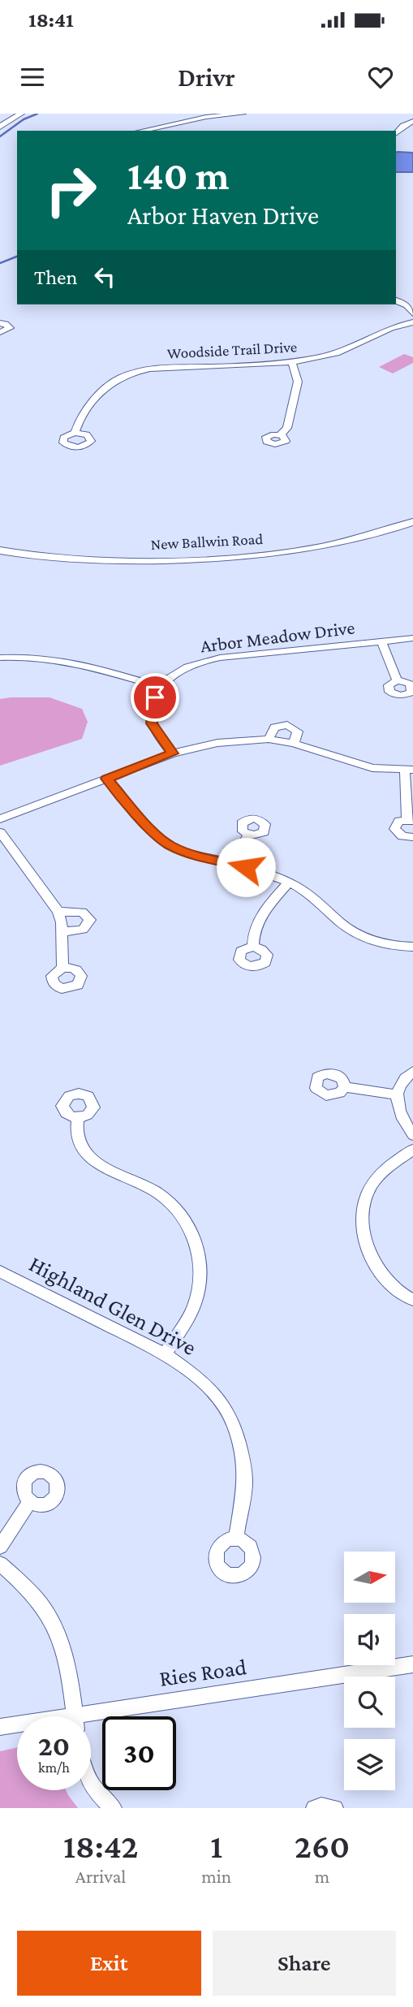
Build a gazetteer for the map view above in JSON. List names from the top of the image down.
{
  "streets": {
    "street": [
      "Woodside Trail Drive",
      "New Ballwin Road",
      "Arbor Meadow Drive",
      "Highland Glen Drive",
      "Ries Road"
    ]
  },
  "north": "right",
  "page": {
    "status": "18:41",
    "header": "Drivr",
    "turn": ["140 m", "Arbor Haven Drive"],
    "then": "Then",
    "speed": "20 km/h",
    "limit": "30",
    "eta": [
      "18:42",
      "Arrival",
      "1",
      "min",
      "260",
      "m"
    ],
    "buttons": ["Exit", "Share"]
  }
}
